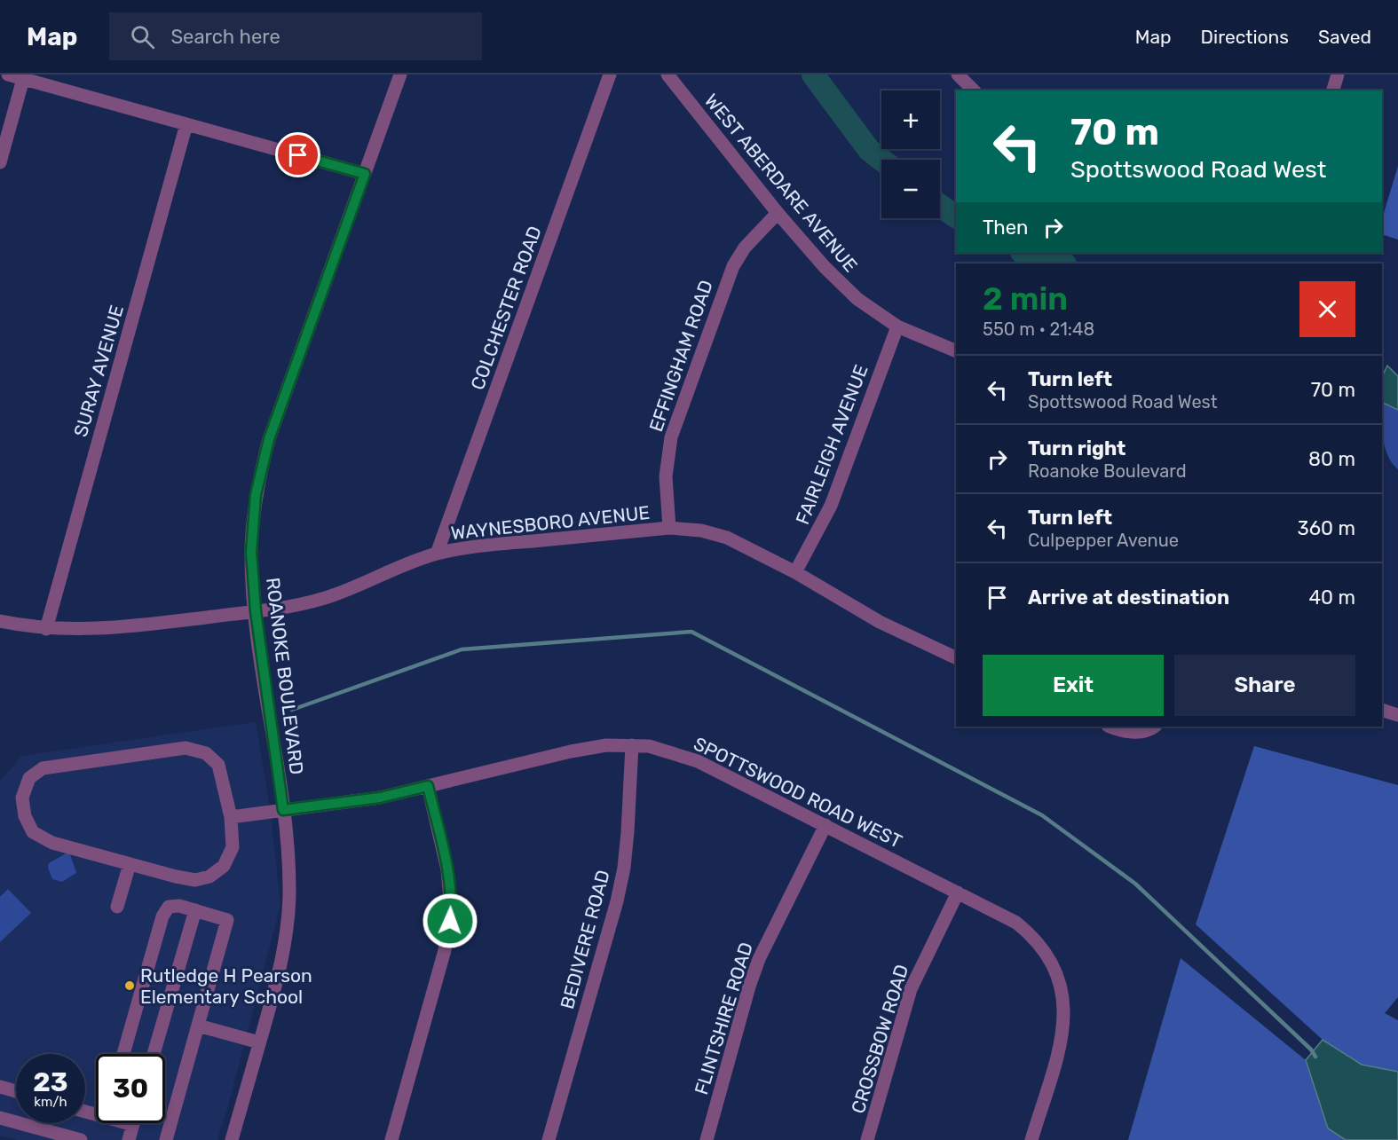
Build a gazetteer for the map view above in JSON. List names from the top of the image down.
{
  "streets": {
    "street": [
      "WEST ABERDARE AVENUE",
      "COLCHESTER ROAD",
      "EFFINGHAM ROAD",
      "SURAY AVENUE",
      "FAIRLEIGH AVENUE",
      "WAYNESBORO AVENUE",
      "ROANOKE BOULEVARD",
      "SPOTTSWOOD ROAD WEST",
      "BEDIVERE ROAD",
      "FLINTSHIRE ROAD",
      "CROSSBOW ROAD"
    ]
  },
  "crossings": [
    ["WEST ABERDARE AVENUE", "EFFINGHAM ROAD"],
    ["WEST ABERDARE AVENUE", "FAIRLEIGH AVENUE"],
    ["COLCHESTER ROAD", "WAYNESBORO AVENUE"],
    ["EFFINGHAM ROAD", "WAYNESBORO AVENUE"],
    ["SURAY AVENUE", "WAYNESBORO AVENUE"],
    ["FAIRLEIGH AVENUE", "WAYNESBORO AVENUE"],
    ["WAYNESBORO AVENUE", "ROANOKE BOULEVARD"],
    ["ROANOKE BOULEVARD", "SPOTTSWOOD ROAD WEST"],
    ["SPOTTSWOOD ROAD WEST", "BEDIVERE ROAD"],
    ["SPOTTSWOOD ROAD WEST", "FLINTSHIRE ROAD"],
    ["SPOTTSWOOD ROAD WEST", "CROSSBOW ROAD"]
  ],
  "places": ["Rutledge H Pearson Elementary School"],
  "page": {
    "header": "Map",
    "search": "Search here",
    "nav": ["Map", "Directions", "Saved"],
    "map_buttons": ["+", "−"],
    "turn": ["70 m", "Spottswood Road West"],
    "then": "Then",
    "heading": ["2 min", "550 m · 21:48"],
    "list": [
      {
        "name": "Turn left",
        "note": "Spottswood Road West",
        "value": "70 m"
      },
      {
        "name": "Turn right",
        "note": "Roanoke Boulevard",
        "value": "80 m"
      },
      {
        "name": "Turn left",
        "note": "Culpepper Avenue",
        "value": "360 m"
      },
      {
        "name": "Arrive at destination",
        "value": "40 m"
      }
    ],
    "buttons": ["Exit", "Share"],
    "speed": "23 km/h",
    "limit": "30"
  }
}
